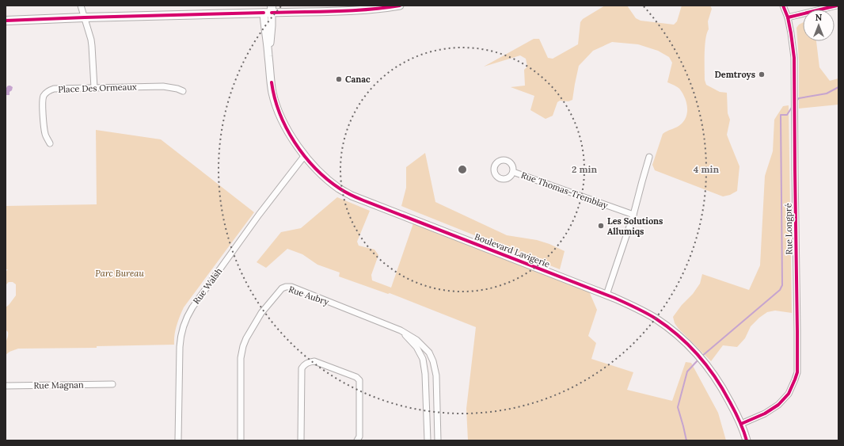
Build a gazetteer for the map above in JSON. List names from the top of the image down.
{
  "streets": {
    "street": [
      "Place Des Ormeaux",
      "Rue Thomas-Tremblay",
      "Rue Longpré",
      "Boulevard Lavigerie",
      "Rue Walsh",
      "Rue Aubry",
      "Rue Magnan"
    ]
  },
  "crossings": [
    ["Rue Longpré", "Boulevard Lavigerie"],
    ["Boulevard Lavigerie", "Rue Walsh"]
  ],
  "parks": ["Parc Bureau"],
  "places": ["Demtroys", "Canac", "Les Solutions Allumiqs"],
  "north": "top",
  "rings": ["2 min", "4 min"]
}
